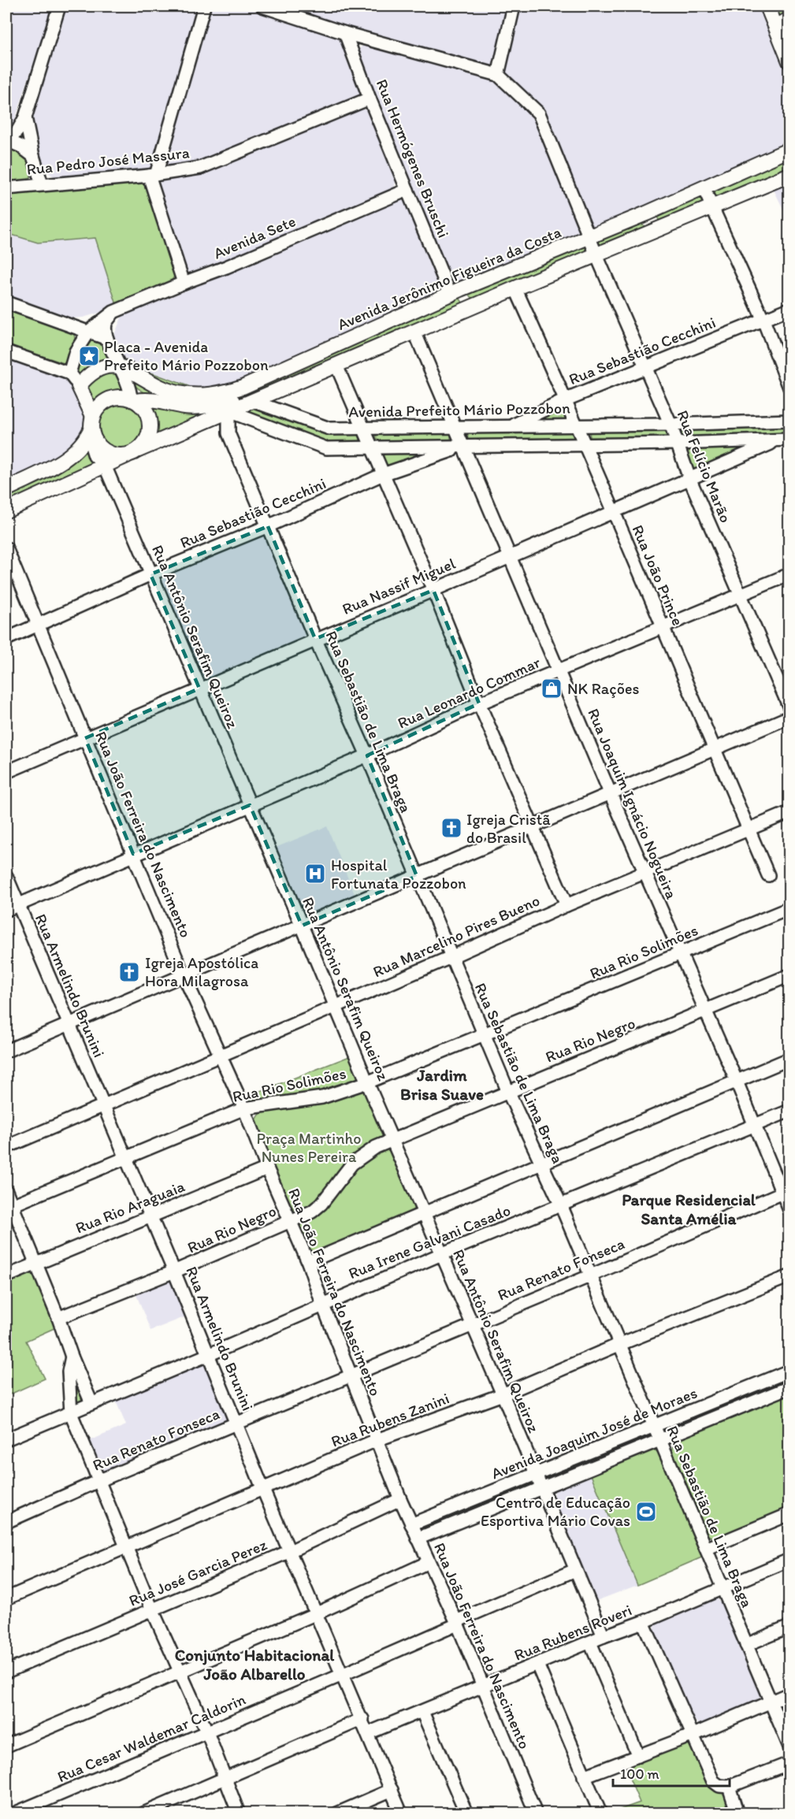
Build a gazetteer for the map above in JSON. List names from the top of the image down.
{
  "streets": {
    "main road": ["Avenida Jerônimo Figueira da Costa", "Avenida Prefeito Mário Pozzobon"],
    "street": [
      "Rua Hermógenes Bruschi",
      "Rua Pedro José Massura",
      "Avenida Sete",
      "Rua Sebastião Cecchini",
      "Rua Felício Marão",
      "Rua João Prince",
      "Rua Nassif Miguel",
      "Rua Antônio Serafim Queiroz",
      "Rua Leonardo Commar",
      "Rua Sebastião de Lima Braga",
      "Rua Joaquim Ignácio Nogueira",
      "Rua João Ferreira do Nascimento",
      "Rua Marcelino Pires Bueno",
      "Rua Rio Solimões",
      "Rua Armelindo Brunini",
      "Rua Rio Negro",
      "Rua Rio Araguaia",
      "Rua Irene Galvani Casado",
      "Rua Renato Fonseca",
      "Rua Rubens Zanini",
      "Avenida Joaquim José de Moraes",
      "Rua José Garcia Perez",
      "Rua Rubens Roveri",
      "Rua Cesar Waldemar Caldorin"
    ]
  },
  "crossings": [
    ["Rua Hermógenes Bruschi", "Rua Pedro José Massura"],
    ["Rua Hermógenes Bruschi", "Avenida Sete"],
    ["Rua Hermógenes Bruschi", "Avenida Jerônimo Figueira da Costa"],
    ["Avenida Jerônimo Figueira da Costa", "Rua Felício Marão"],
    ["Rua Sebastião Cecchini", "Avenida Prefeito Mário Pozzobon"],
    ["Rua Sebastião Cecchini", "Rua Felício Marão"],
    ["Rua Sebastião Cecchini", "Rua João Prince"],
    ["Rua Sebastião Cecchini", "Rua Antônio Serafim Queiroz"],
    ["Rua Sebastião Cecchini", "Rua Sebastião de Lima Braga"],
    ["Rua Sebastião Cecchini", "Rua Joaquim Ignácio Nogueira"],
    ["Rua Sebastião Cecchini", "Rua João Ferreira do Nascimento"],
    ["Avenida Prefeito Mário Pozzobon", "Rua Felício Marão"],
    ["Avenida Prefeito Mário Pozzobon", "Rua João Prince"],
    ["Avenida Prefeito Mário Pozzobon", "Rua Antônio Serafim Queiroz"],
    ["Avenida Prefeito Mário Pozzobon", "Rua Joaquim Ignácio Nogueira"],
    ["Rua Felício Marão", "Rua Nassif Miguel"],
    ["Rua Felício Marão", "Rua Leonardo Commar"],
    ["Rua João Prince", "Rua Nassif Miguel"],
    ["Rua João Prince", "Rua Leonardo Commar"],
    ["Rua João Prince", "Rua Marcelino Pires Bueno"],
    ["Rua Nassif Miguel", "Rua Antônio Serafim Queiroz"],
    ["Rua Nassif Miguel", "Rua Sebastião de Lima Braga"],
    ["Rua Nassif Miguel", "Rua Joaquim Ignácio Nogueira"],
    ["Rua Nassif Miguel", "Rua João Ferreira do Nascimento"],
    ["Rua Antônio Serafim Queiroz", "Rua Leonardo Commar"],
    ["Rua Antônio Serafim Queiroz", "Rua Marcelino Pires Bueno"],
    ["Rua Antônio Serafim Queiroz", "Rua Rio Solimões"],
    ["Rua Antônio Serafim Queiroz", "Rua Rio Negro"],
    ["Rua Antônio Serafim Queiroz", "Rua Irene Galvani Casado"],
    ["Rua Antônio Serafim Queiroz", "Rua Renato Fonseca"],
    ["Rua Antônio Serafim Queiroz", "Rua Rubens Zanini"],
    ["Rua Antônio Serafim Queiroz", "Avenida Joaquim José de Moraes"],
    ["Rua Antônio Serafim Queiroz", "Rua Rubens Roveri"],
    ["Rua Antônio Serafim Queiroz", "Rua Cesar Waldemar Caldorin"],
    ["Rua Leonardo Commar", "Rua Sebastião de Lima Braga"],
    ["Rua Leonardo Commar", "Rua Joaquim Ignácio Nogueira"],
    ["Rua Leonardo Commar", "Rua João Ferreira do Nascimento"],
    ["Rua Leonardo Commar", "Rua Armelindo Brunini"],
    ["Rua Sebastião de Lima Braga", "Rua Marcelino Pires Bueno"],
    ["Rua Sebastião de Lima Braga", "Rua Rio Solimões"],
    ["Rua Sebastião de Lima Braga", "Rua Rio Negro"],
    ["Rua Sebastião de Lima Braga", "Rua Irene Galvani Casado"],
    ["Rua Sebastião de Lima Braga", "Rua Renato Fonseca"],
    ["Rua Sebastião de Lima Braga", "Rua Rubens Zanini"],
    ["Rua Sebastião de Lima Braga", "Avenida Joaquim José de Moraes"],
    ["Rua Sebastião de Lima Braga", "Rua Rubens Roveri"],
    ["Rua Joaquim Ignácio Nogueira", "Rua Marcelino Pires Bueno"],
    ["Rua Joaquim Ignácio Nogueira", "Rua Rio Solimões"],
    ["Rua Joaquim Ignácio Nogueira", "Rua Rio Negro"],
    ["Rua Joaquim Ignácio Nogueira", "Rua Irene Galvani Casado"],
    ["Rua Joaquim Ignácio Nogueira", "Rua Renato Fonseca"],
    ["Rua João Ferreira do Nascimento", "Rua Marcelino Pires Bueno"],
    ["Rua João Ferreira do Nascimento", "Rua Rio Solimões"],
    ["Rua João Ferreira do Nascimento", "Rua Rio Negro"],
    ["Rua João Ferreira do Nascimento", "Rua Rio Araguaia"],
    ["Rua João Ferreira do Nascimento", "Rua Irene Galvani Casado"],
    ["Rua João Ferreira do Nascimento", "Rua Renato Fonseca"],
    ["Rua João Ferreira do Nascimento", "Rua Rubens Zanini"],
    ["Rua João Ferreira do Nascimento", "Avenida Joaquim José de Moraes"],
    ["Rua João Ferreira do Nascimento", "Rua José Garcia Perez"],
    ["Rua João Ferreira do Nascimento", "Rua Rubens Roveri"],
    ["Rua João Ferreira do Nascimento", "Rua Cesar Waldemar Caldorin"],
    ["Rua Marcelino Pires Bueno", "Rua Armelindo Brunini"],
    ["Rua Rio Solimões", "Rua Armelindo Brunini"],
    ["Rua Armelindo Brunini", "Rua Rio Negro"],
    ["Rua Armelindo Brunini", "Rua Rio Araguaia"],
    ["Rua Armelindo Brunini", "Rua Irene Galvani Casado"],
    ["Rua Armelindo Brunini", "Rua Renato Fonseca"],
    ["Rua Armelindo Brunini", "Rua Rubens Zanini"],
    ["Rua Armelindo Brunini", "Rua José Garcia Perez"],
    ["Rua Armelindo Brunini", "Rua Rubens Roveri"],
    ["Rua Armelindo Brunini", "Rua Cesar Waldemar Caldorin"]
  ],
  "districts": ["Jardim Brisa Suave", "Parque Residencial Santa Amélia", "Conjunto Habitacional João Albarello"],
  "parks": ["Praça Martinho Nunes Pereira"],
  "places": {
    "place": ["Placa - Avenida Prefeito Mário Pozzobon"],
    "shop": ["NK Rações"],
    "church": ["Igreja Cristã do Brasil", "Igreja Apostólica Hora Milagrosa"],
    "hospital": ["Hospital Fortunata Pozzobon"],
    "sports": ["Centro de Educação Esportiva Mário Covas"]
  },
  "scale_bar": "100 m"
}
